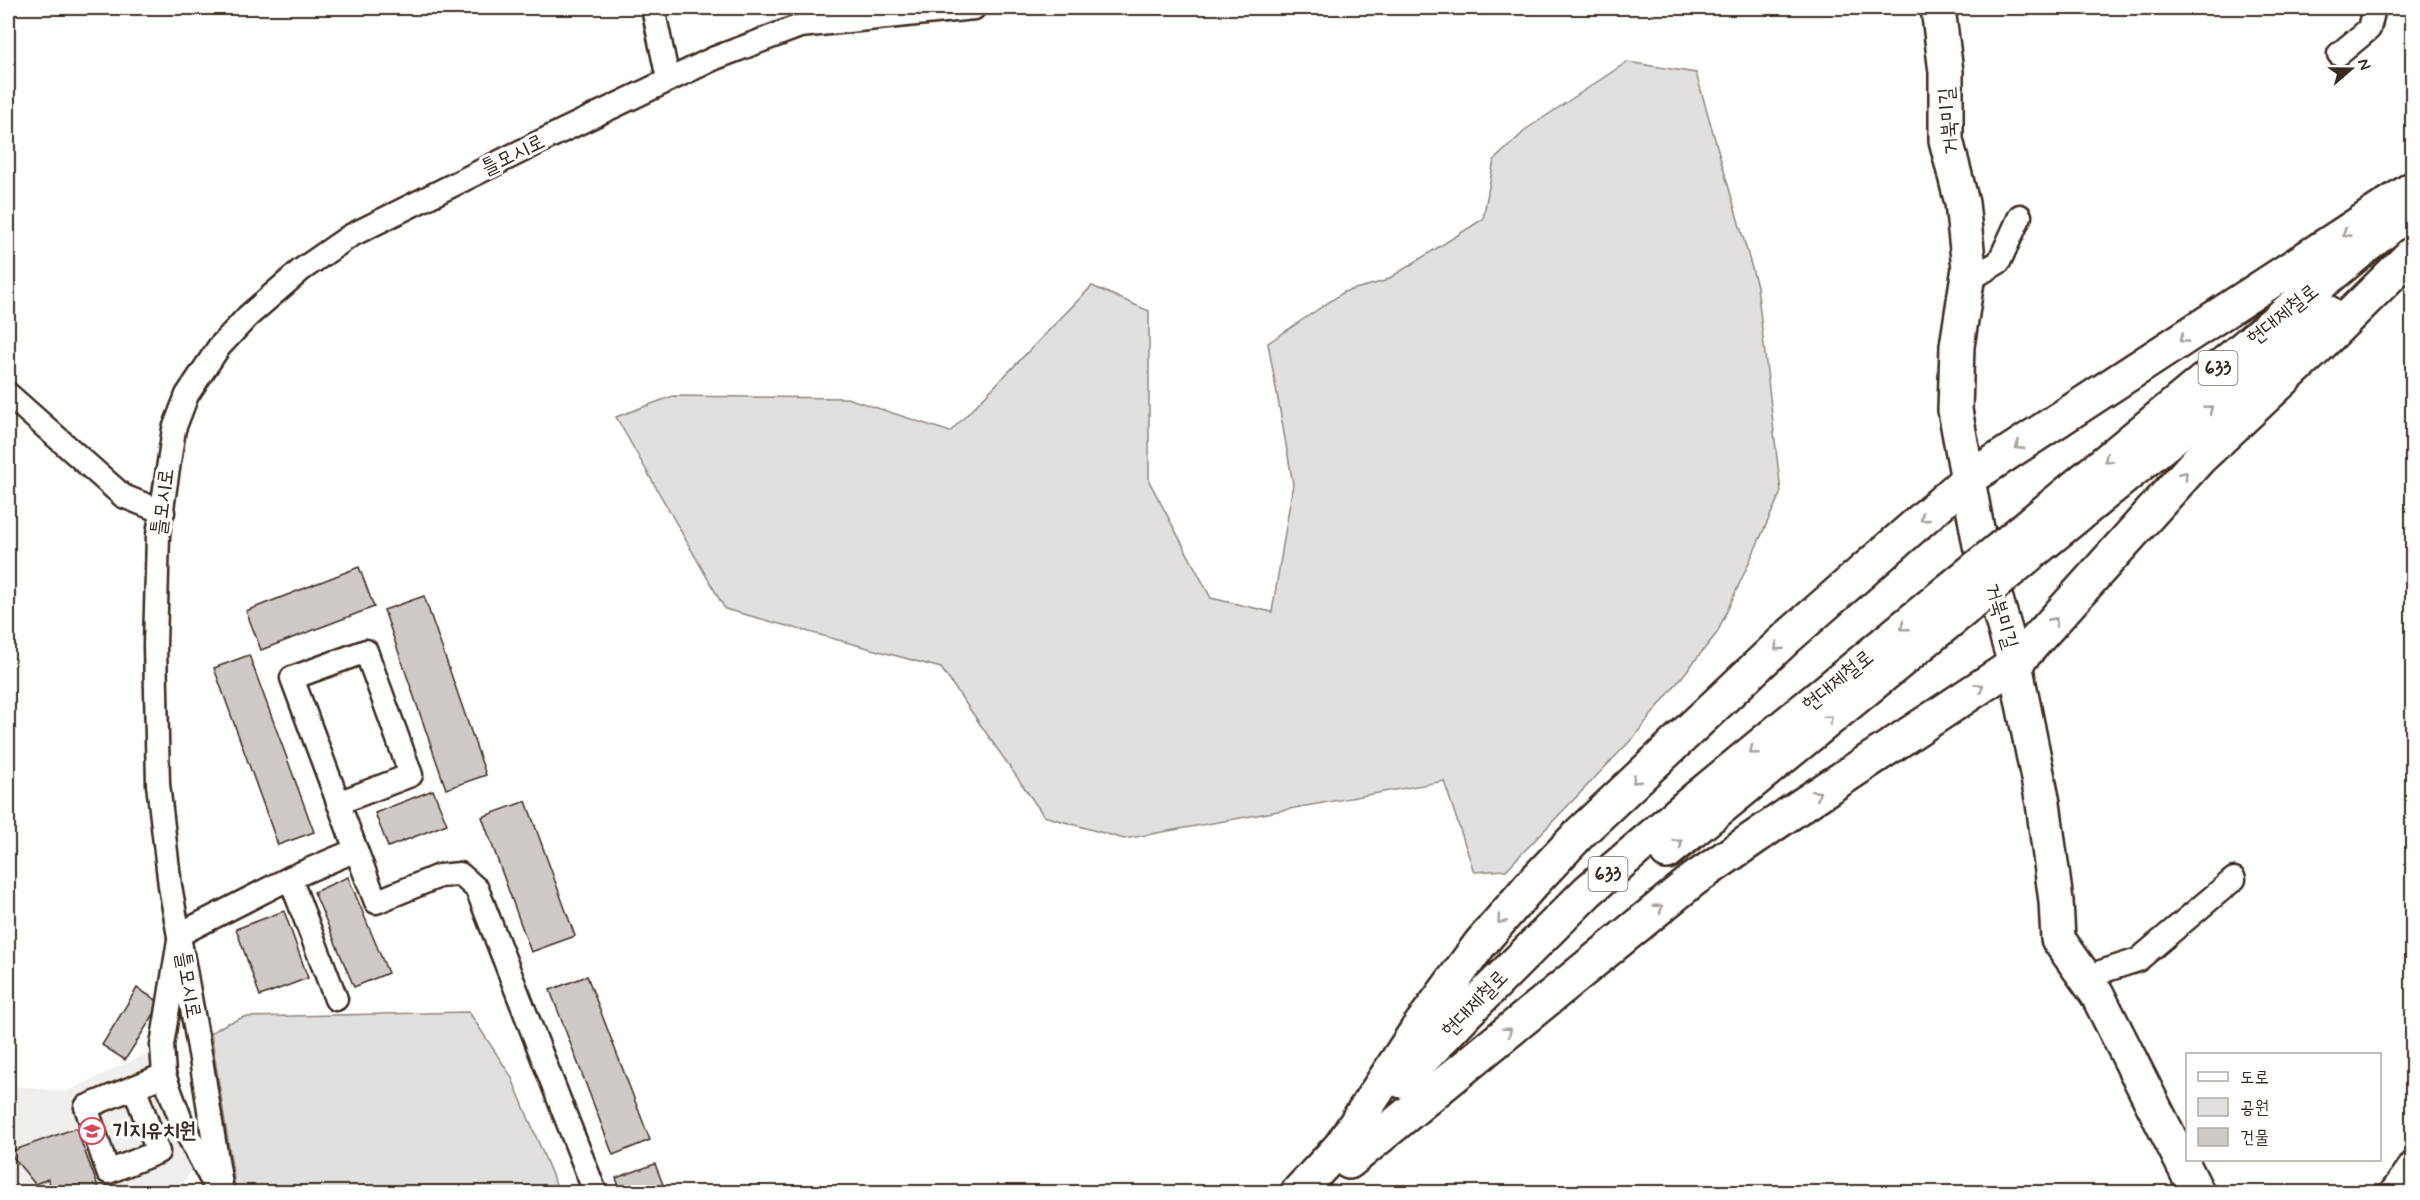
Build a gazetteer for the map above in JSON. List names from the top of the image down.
{
  "streets": {
    "main road": ["거북미길", "현대제철로", "633"],
    "street": ["틀모시로"]
  },
  "places": {
    "school or university": ["기지유치원"]
  },
  "legend": ["도로", "공원", "건물"],
  "north": "right"
}
